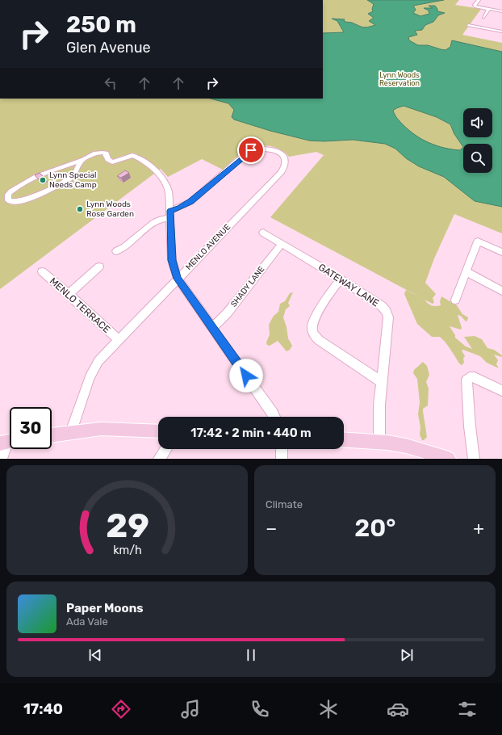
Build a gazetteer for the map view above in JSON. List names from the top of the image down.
{
  "streets": {
    "street": [
      "MENLO AVENUE",
      "GATEWAY LANE",
      "SHADY LANE",
      "MENLO TERRACE"
    ]
  },
  "crossings": [
    ["MENLO AVENUE", "MENLO TERRACE"],
    ["GATEWAY LANE", "SHADY LANE"]
  ],
  "parks": ["Lynn Woods Reservation"],
  "places": ["Lynn Special Needs Camp", "Lynn Woods Rose Garden"],
  "page": {
    "turn": ["250 m", "Glen Avenue"],
    "limit": "30",
    "trip": "17:42 · 2 min · 440 m",
    "tile": "Climate",
    "heat": ["−", "20°", "+"],
    "song": ["Paper Moons", "Ada Vale"],
    "tabs": "17:40",
    "gauge": ["29", "km/h"]
  }
}
